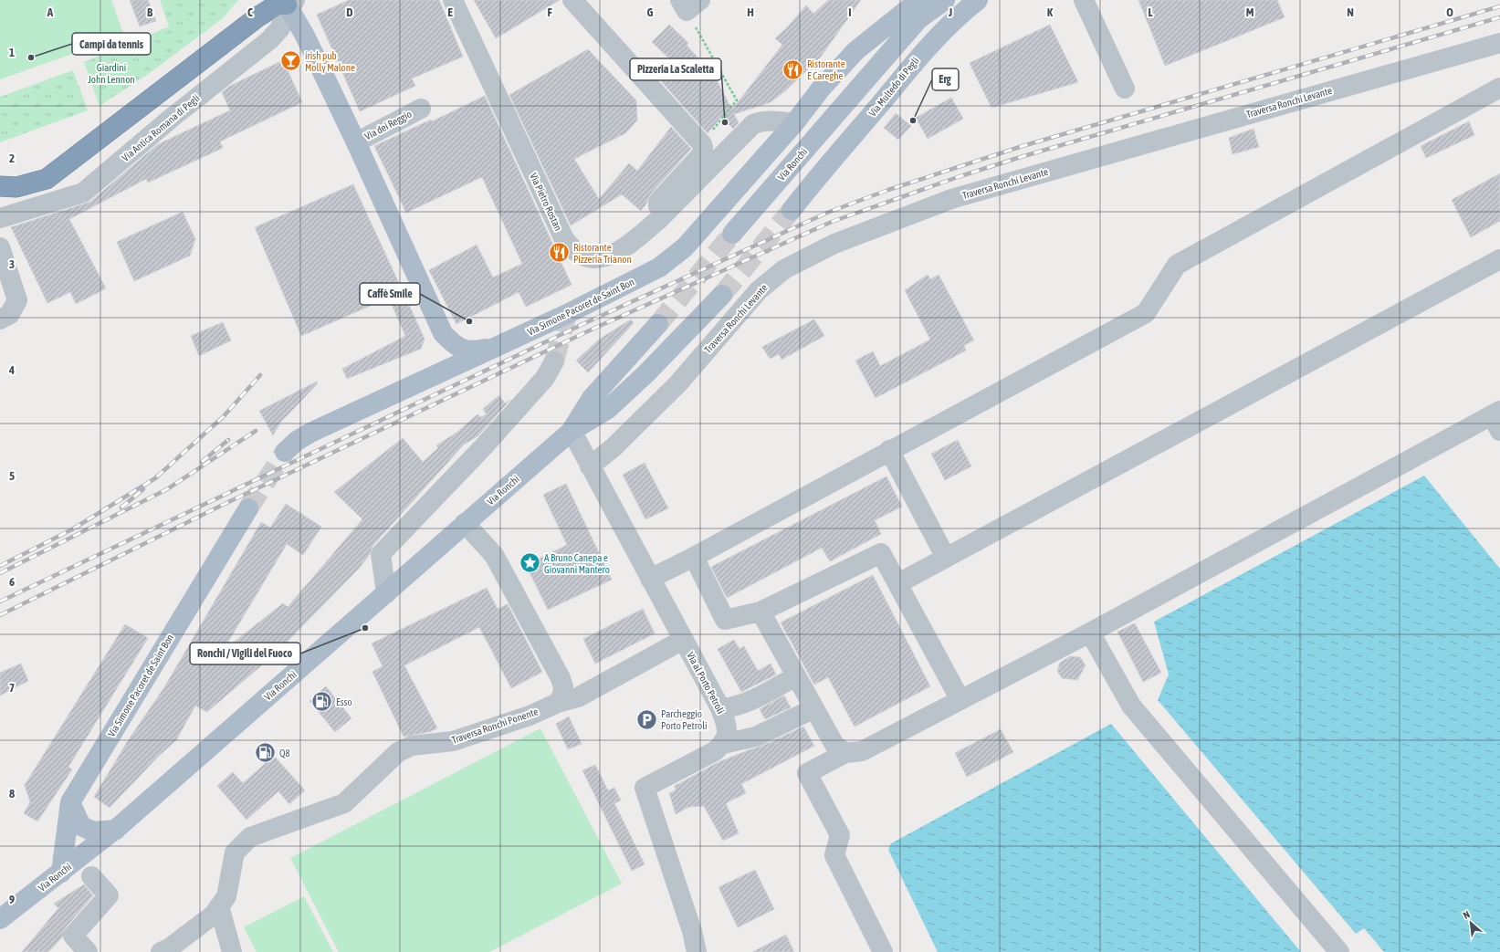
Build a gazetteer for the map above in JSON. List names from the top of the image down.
{
  "streets": {
    "main road": ["Via Multedo di Pegli", "Via Ronchi", "Via Simone Pacoret de Saint Bon"],
    "street": [
      "Traversa Ronchi Levante",
      "Via dei Reggio",
      "Via Antica Romana di Pegli",
      "Via Pietro Rostan",
      "Via al Porto Petroli",
      "Traversa Ronchi Ponente"
    ]
  },
  "crossings": [
    ["Via Multedo di Pegli", "Via Ronchi"],
    ["Traversa Ronchi Levante", "Via al Porto Petroli"],
    ["Via Ronchi", "Via Simone Pacoret de Saint Bon"],
    ["Via Ronchi", "Via al Porto Petroli"],
    ["Via Pietro Rostan", "Via Simone Pacoret de Saint Bon"],
    ["Via al Porto Petroli", "Traversa Ronchi Ponente"]
  ],
  "parks": ["Giardini John Lennon"],
  "places": {
    "other": [
      "Campi da tennis",
      "Erg",
      "Pizzeria La Scaletta",
      "Caffè Smile",
      "Ronchi / Vigili del Fuoco"
    ],
    "bar": ["irish pub Molly Malone"],
    "restaurant": ["Ristorante E Careghe", "Ristorante Pizzeria Trianon"],
    "place": ["A Bruno Canepa e Giovanni Mantero"],
    "fuel station": ["Esso", "Q8"],
    "parking": ["Parcheggio Porto Petroli"]
  },
  "north": "top left",
  "grid": {
    "columns": [
      "A",
      "B",
      "C",
      "D",
      "E",
      "F",
      "G",
      "H",
      "I",
      "J",
      "K",
      "L",
      "M",
      "N",
      "O"
    ],
    "rows": [
      "1",
      "2",
      "3",
      "4",
      "5",
      "6",
      "7",
      "8",
      "9"
    ]
  }
}
